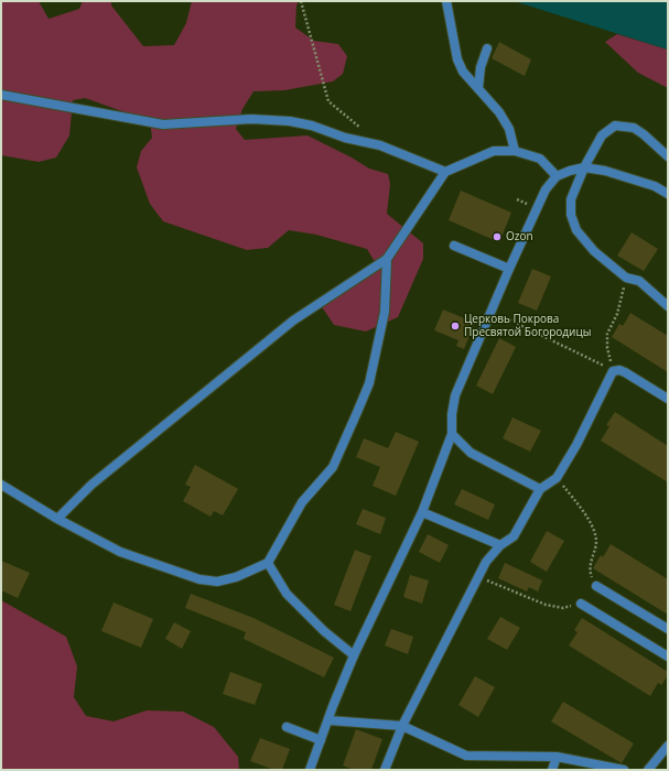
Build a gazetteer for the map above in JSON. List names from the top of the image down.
{
  "places": ["Ozon", "Церковь Покрова Пресвятой Богородицы"]
}
